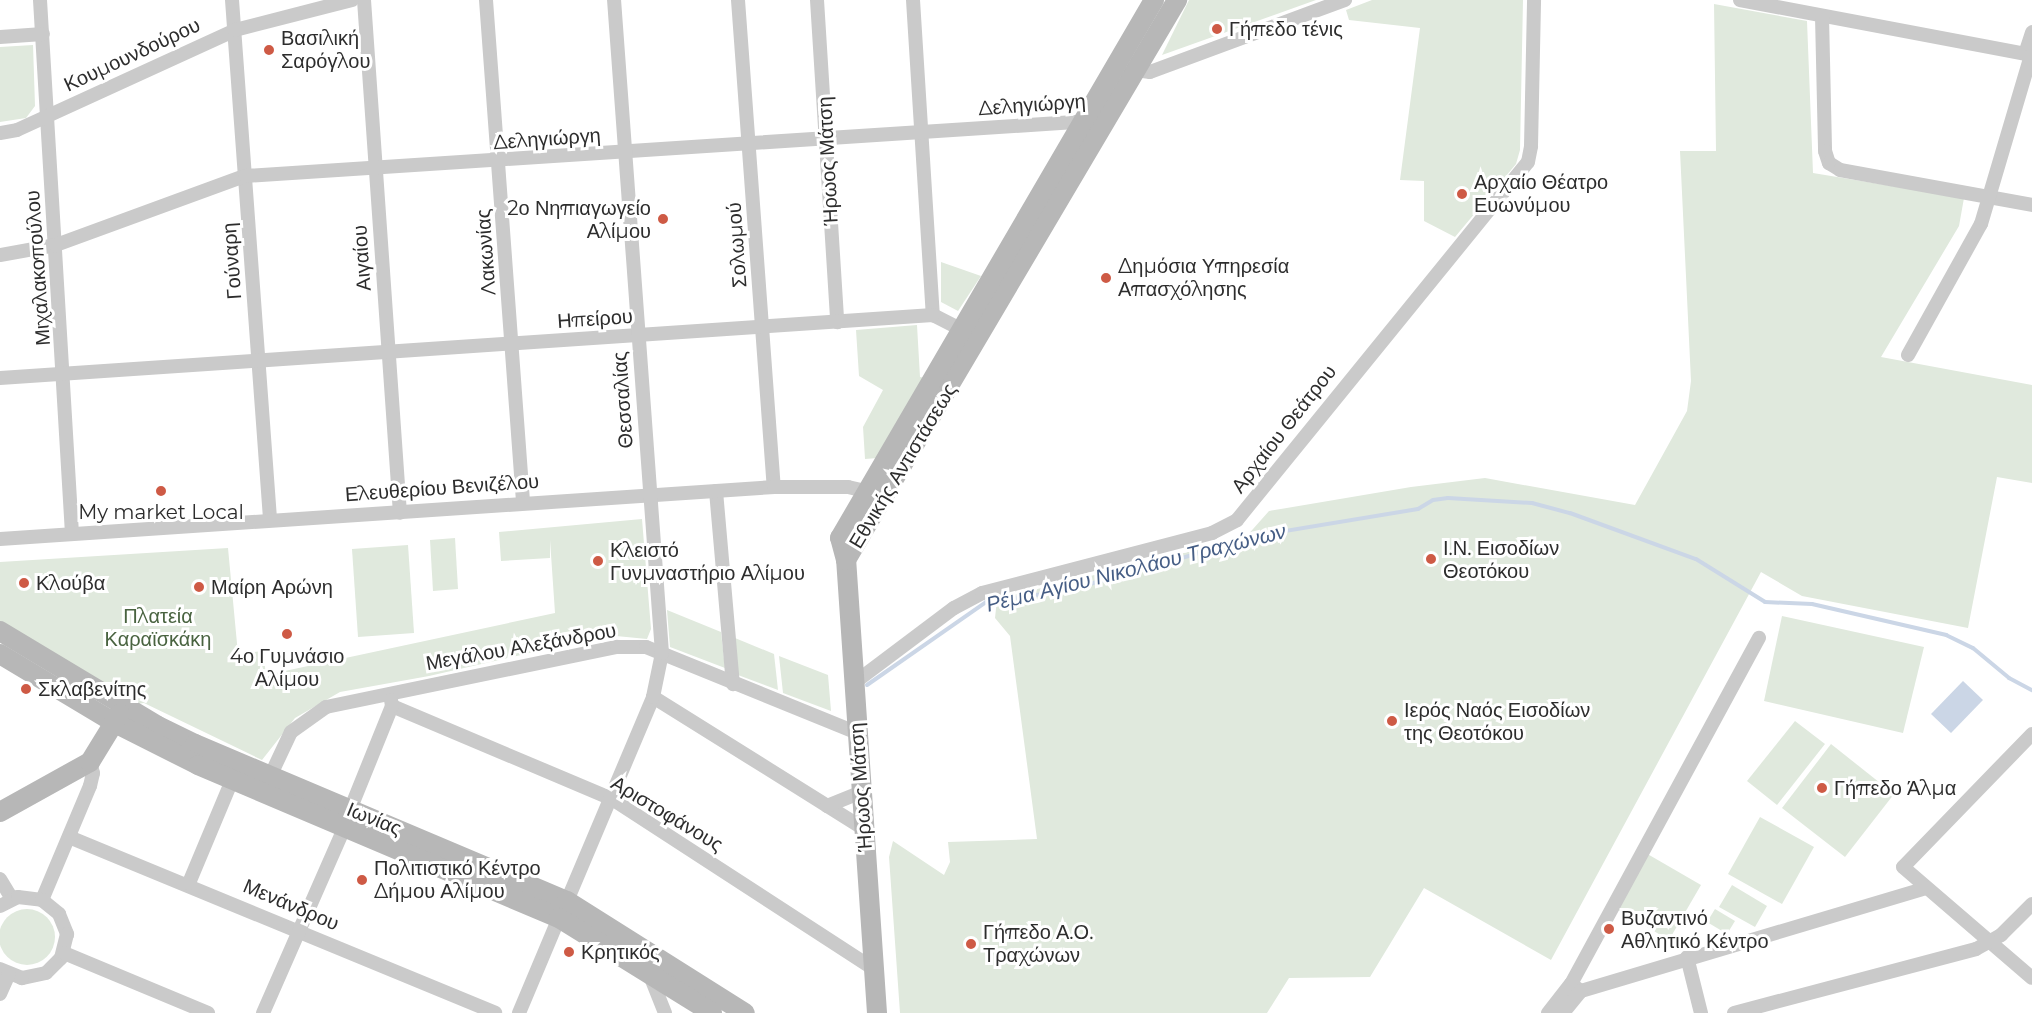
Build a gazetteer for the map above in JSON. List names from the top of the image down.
{
  "streets": {
    "street": [
      "Κουμουνδούρου",
      "Δεληγιώργη",
      "Ήρωος Μάτση",
      "Σολωμού",
      "Λακωνίας",
      "Αιγαίου",
      "Γούναρη",
      "Μιχαλακοπούλου",
      "Ηπείρου",
      "Θεσσαλίας",
      "Αρχαίου Θεάτρου",
      "Εθνικής Αντιστάσεως",
      "Ελευθερίου Βενιζέλου",
      "Μεγάλου Αλεξάνδρου",
      "Αριστοφάνους",
      "Ιωνίας",
      "Μενάνδρου"
    ]
  },
  "crossings": [
    ["Κουμουνδούρου", "Γούναρη"],
    ["Κουμουνδούρου", "Μιχαλακοπούλου"],
    ["Δεληγιώργη", "Ήρωος Μάτση"],
    ["Δεληγιώργη", "Σολωμού"],
    ["Δεληγιώργη", "Λακωνίας"],
    ["Δεληγιώργη", "Αιγαίου"],
    ["Δεληγιώργη", "Γούναρη"],
    ["Δεληγιώργη", "Μιχαλακοπούλου"],
    ["Δεληγιώργη", "Θεσσαλίας"],
    ["Δεληγιώργη", "Εθνικής Αντιστάσεως"],
    ["Ήρωος Μάτση", "Ηπείρου"],
    ["Ήρωος Μάτση", "Αρχαίου Θεάτρου"],
    ["Ήρωος Μάτση", "Εθνικής Αντιστάσεως"],
    ["Ήρωος Μάτση", "Μεγάλου Αλεξάνδρου"],
    ["Ήρωος Μάτση", "Αριστοφάνους"],
    ["Σολωμού", "Ηπείρου"],
    ["Σολωμού", "Ελευθερίου Βενιζέλου"],
    ["Λακωνίας", "Ηπείρου"],
    ["Λακωνίας", "Ελευθερίου Βενιζέλου"],
    ["Αιγαίου", "Ηπείρου"],
    ["Αιγαίου", "Ελευθερίου Βενιζέλου"],
    ["Γούναρη", "Ηπείρου"],
    ["Γούναρη", "Ελευθερίου Βενιζέλου"],
    ["Μιχαλακοπούλου", "Ηπείρου"],
    ["Μιχαλακοπούλου", "Ελευθερίου Βενιζέλου"],
    ["Ηπείρου", "Θεσσαλίας"],
    ["Θεσσαλίας", "Ελευθερίου Βενιζέλου"],
    ["Θεσσαλίας", "Μεγάλου Αλεξάνδρου"],
    ["Θεσσαλίας", "Αριστοφάνους"],
    ["Θεσσαλίας", "Ιωνίας"],
    ["Εθνικής Αντιστάσεως", "Ελευθερίου Βενιζέλου"],
    ["Μεγάλου Αλεξάνδρου", "Ιωνίας"]
  ],
  "water": ["Ρέμα Αγίου Νικολάου Τραχώνων"],
  "parks": ["Πλατεία Καραϊσκάκη"],
  "places": [
    "Γήπεδο τένις",
    "Βασιλική Σαρόγλου",
    "Αρχαίο Θέατρο Ευωνύμου",
    "2ο Νηπιαγωγείο Αλίμου",
    "Δημόσια Υπηρεσία Απασχόλησης",
    "My market Local",
    "Ι.Ν. Εισοδίων Θεοτόκου",
    "Κλειστό Γυνμναστήριο Αλίμου",
    "Κλούβα",
    "Μαίρη Αρώνη",
    "4ο Γυμνάσιο Αλίμου",
    "Σκλαβενίτης",
    "Ιερός Ναός Εισοδίων της Θεοτόκου",
    "Γήπεδο Άλμα",
    "Πολιτιστικό Κέντρο Δήμου Αλίμου",
    "Βυζαντινό Αθλητικό Κέντρο",
    "Γήπεδο Α.Ο. Τραχώνων",
    "Κρητικός"
  ]
}
